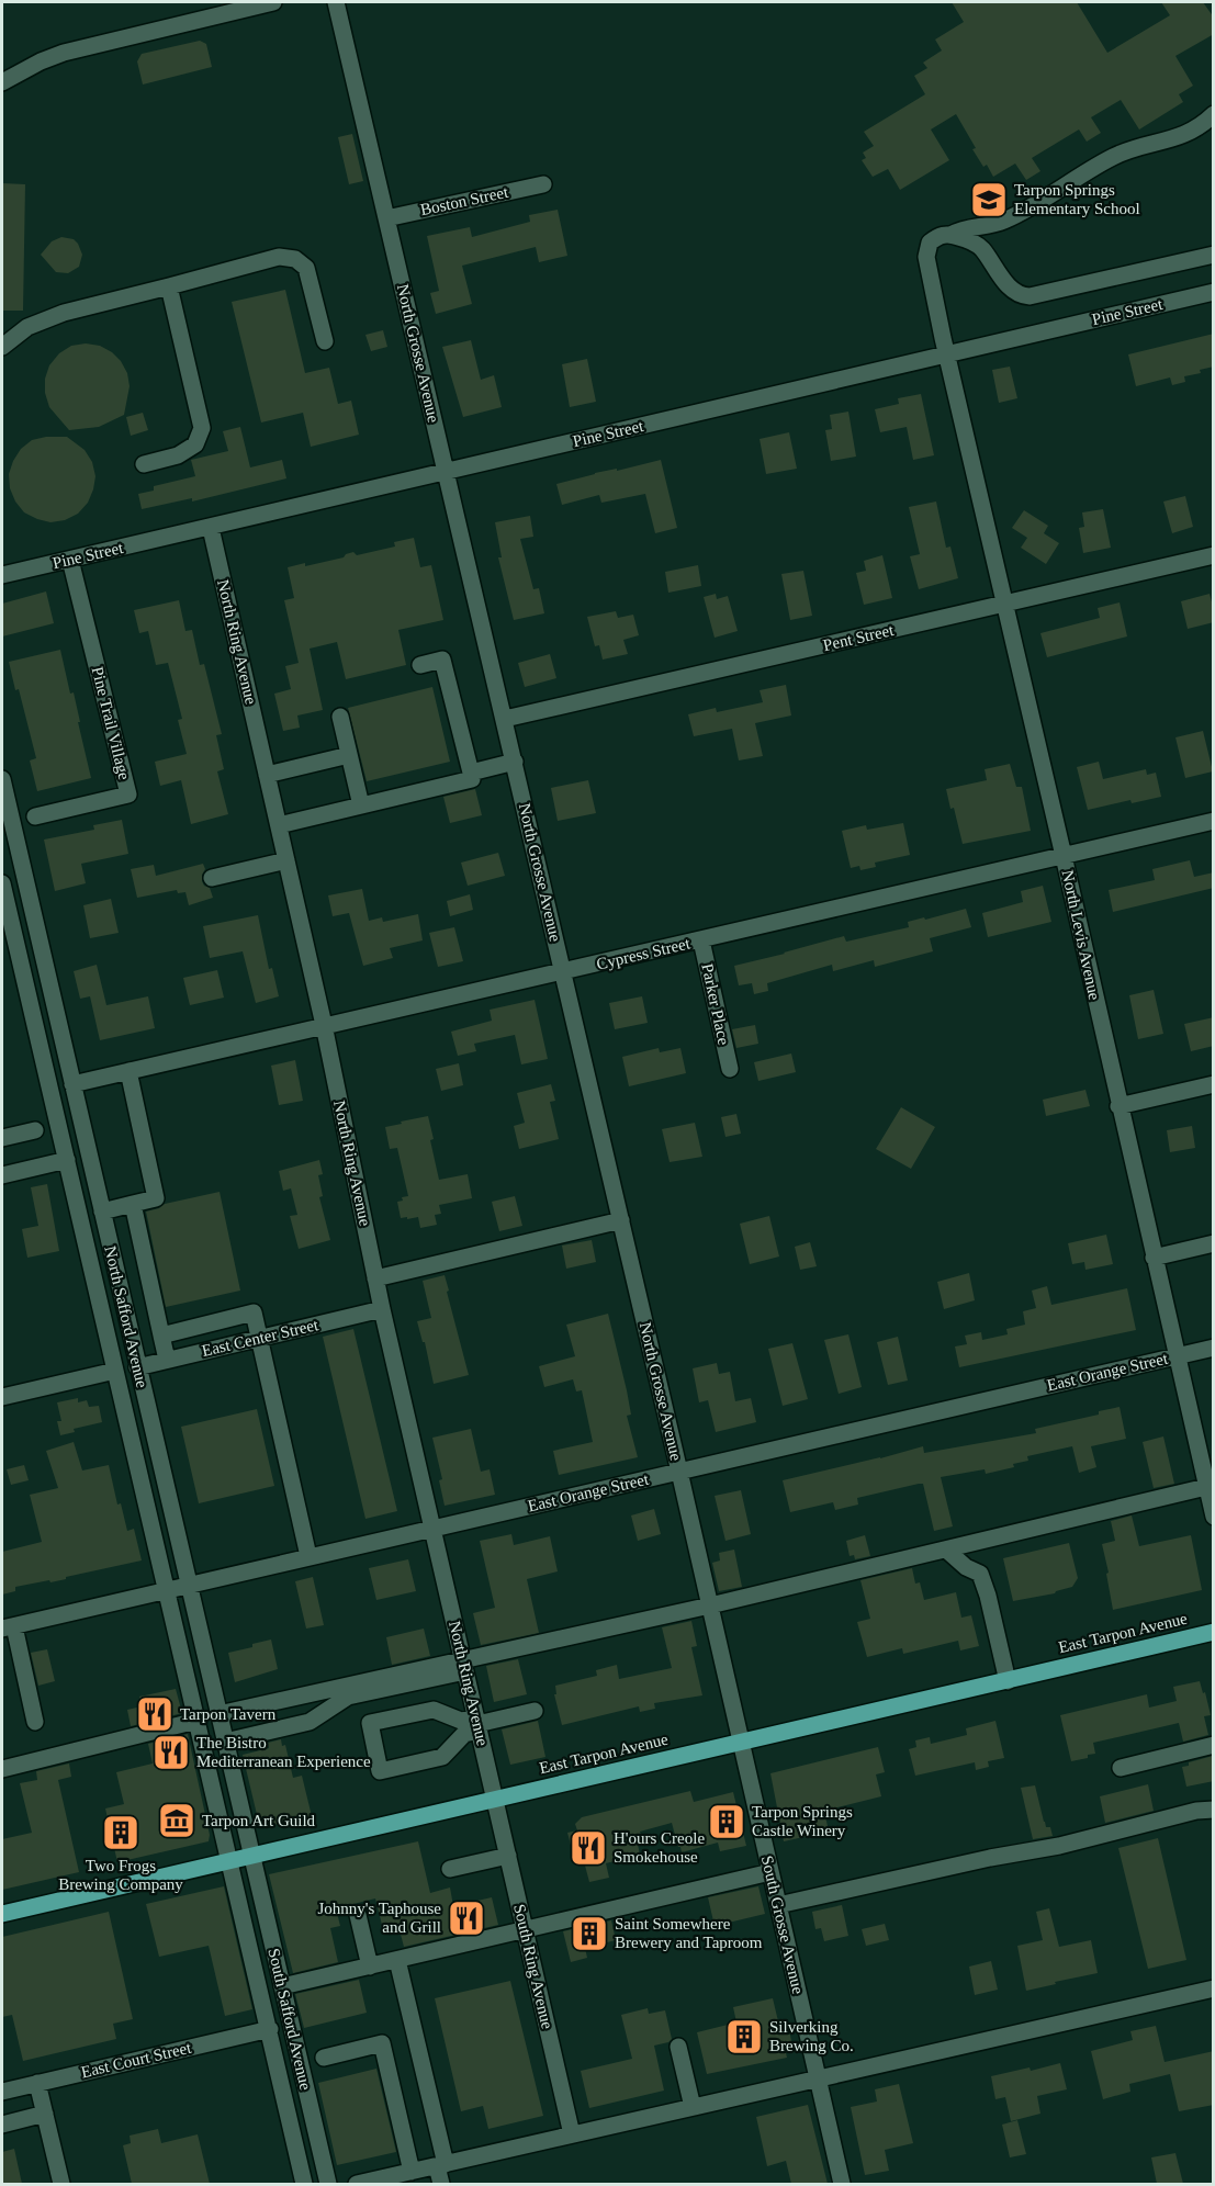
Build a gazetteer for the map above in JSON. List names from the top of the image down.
{
  "streets": {
    "main road": ["East Tarpon Avenue"],
    "street": [
      "Boston Street",
      "Pine Street",
      "North Grosse Avenue",
      "Pent Street",
      "North Ring Avenue",
      "Pine Trail Village",
      "North Levis Avenue",
      "Cypress Street",
      "Parker Place",
      "North Safford Avenue",
      "East Center Street",
      "East Orange Street",
      "South Grosse Avenue",
      "South Ring Avenue",
      "South Safford Avenue",
      "East Court Street"
    ]
  },
  "crossings": [
    ["Boston Street", "North Grosse Avenue"],
    ["Pine Street", "North Grosse Avenue"],
    ["Pine Street", "North Ring Avenue"],
    ["Pine Street", "Pine Trail Village"],
    ["Pine Street", "North Levis Avenue"],
    ["North Grosse Avenue", "Pent Street"],
    ["North Grosse Avenue", "Cypress Street"],
    ["North Grosse Avenue", "East Orange Street"],
    ["North Grosse Avenue", "East Tarpon Avenue"],
    ["North Grosse Avenue", "South Grosse Avenue"],
    ["Pent Street", "North Levis Avenue"],
    ["North Ring Avenue", "Cypress Street"],
    ["North Ring Avenue", "East Center Street"],
    ["North Ring Avenue", "East Orange Street"],
    ["North Ring Avenue", "East Tarpon Avenue"],
    ["North Ring Avenue", "South Ring Avenue"],
    ["North Levis Avenue", "Cypress Street"],
    ["North Levis Avenue", "East Orange Street"],
    ["Cypress Street", "Parker Place"],
    ["Cypress Street", "North Safford Avenue"],
    ["North Safford Avenue", "East Center Street"],
    ["North Safford Avenue", "East Orange Street"],
    ["North Safford Avenue", "East Tarpon Avenue"],
    ["North Safford Avenue", "South Safford Avenue"],
    ["East Tarpon Avenue", "South Grosse Avenue"],
    ["East Tarpon Avenue", "South Ring Avenue"],
    ["East Tarpon Avenue", "South Safford Avenue"],
    ["South Safford Avenue", "East Court Street"]
  ],
  "places": {
    "school or university": ["Tarpon Springs Elementary School"],
    "restaurant": [
      "Tarpon Tavern",
      "The Bistro Mediterranean Experience",
      "H'ours Creole Smokehouse",
      "Johnny's Taphouse and Grill"
    ],
    "museum": ["Tarpon Art Guild"],
    "building": [
      "Tarpon Springs Castle Winery",
      "Two Frogs Brewing Company",
      "Saint Somewhere Brewery and Taproom",
      "Silverking Brewing Co."
    ]
  }
}
